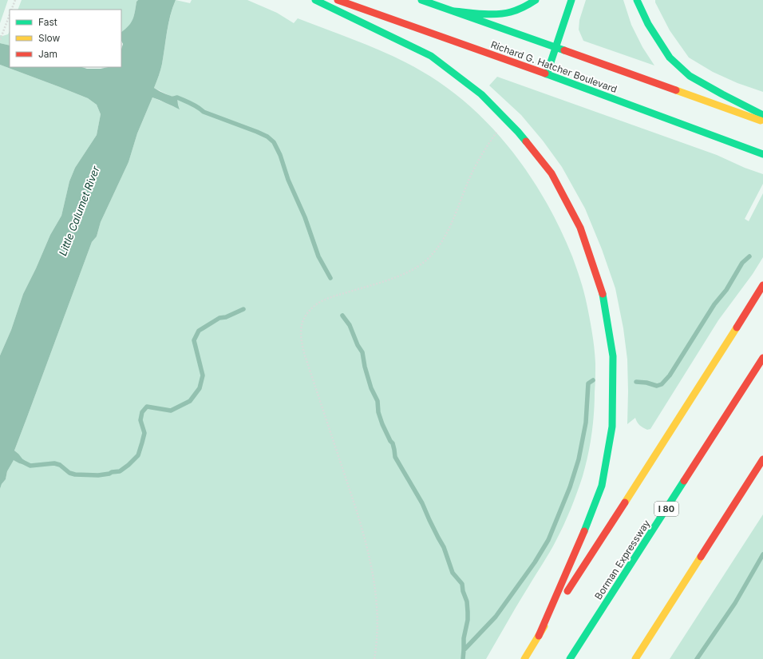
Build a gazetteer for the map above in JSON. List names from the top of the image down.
{
  "streets": {
    "main road": ["Richard G. Hatcher Boulevard", "I 80", "Borman Expressway"]
  },
  "water": ["Little Calumet River"],
  "legend": ["Fast", "Slow", "Jam"]
}
